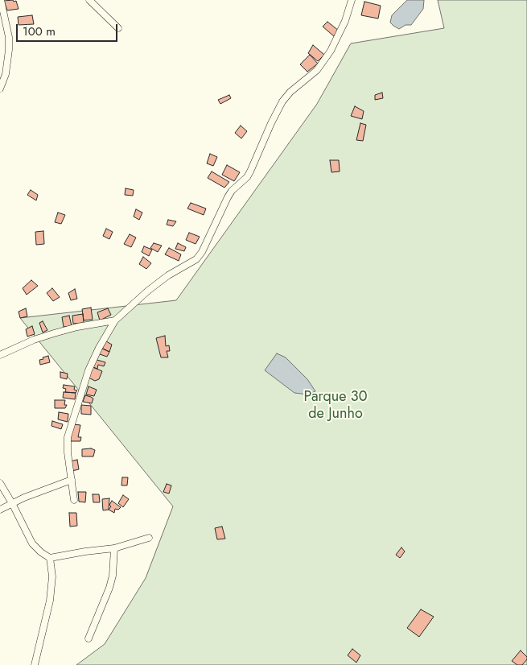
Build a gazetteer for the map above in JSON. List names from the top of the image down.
{
  "parks": ["Parque 30 de Junho"],
  "scale_bar": "100 m"
}
